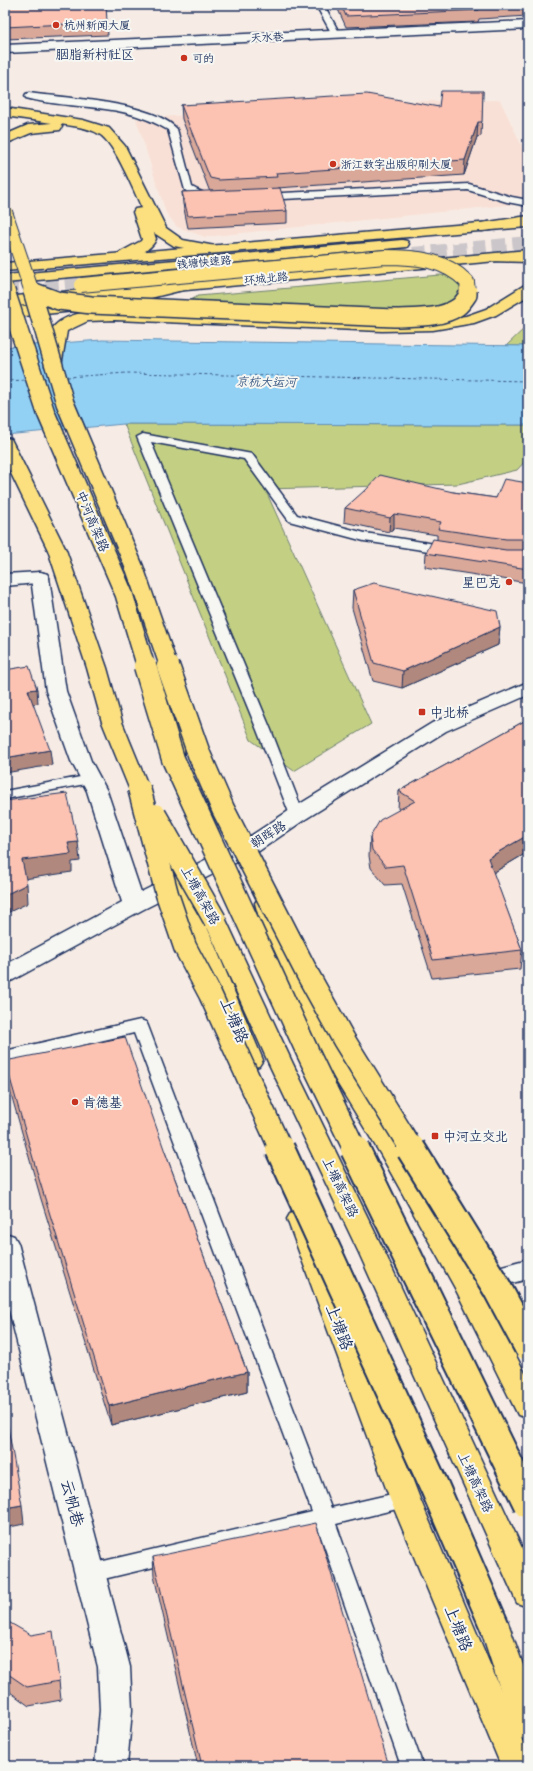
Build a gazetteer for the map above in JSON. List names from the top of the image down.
{
  "streets": {
    "main road": [
      "钱塘快速路",
      "环城北路",
      "中河高架路",
      "上塘高架路",
      "上塘路"
    ],
    "street": ["天水巷", "朝晖路", "云帆巷"]
  },
  "crossings": [
    ["朝晖路", "上塘路"]
  ],
  "districts": ["胭脂新村社区"],
  "water": ["京杭大运河"],
  "places": {
    "other": [
      "杭州新闻大厦",
      "可的",
      "浙江数字出版印刷大厦",
      "星巴克",
      "肯德基"
    ],
    "transit": ["中北桥", "中河立交北"]
  }
}
